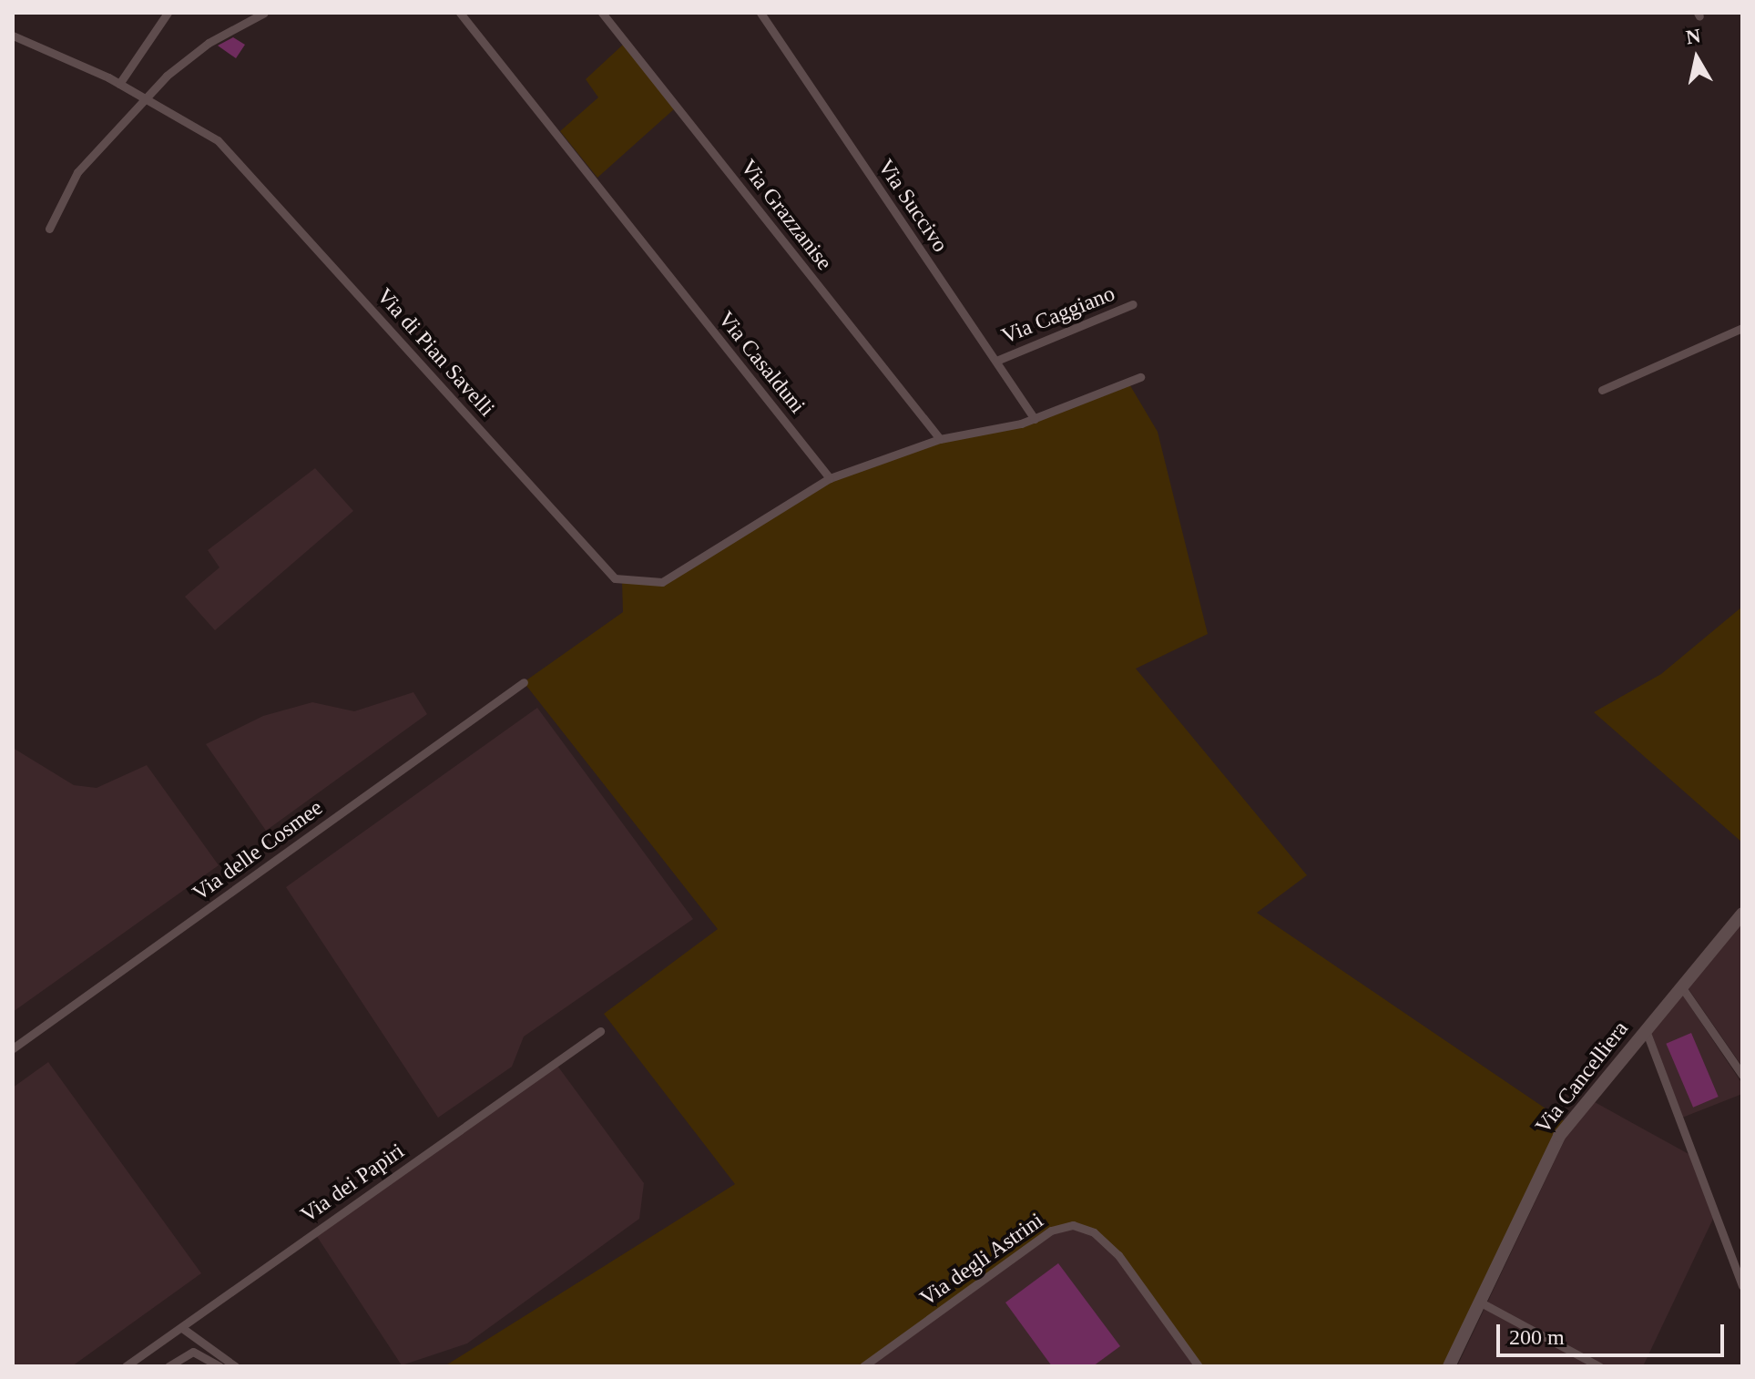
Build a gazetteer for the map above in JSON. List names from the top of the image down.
{
  "streets": {
    "street": [
      "Via Succivo",
      "Via Grazzanise",
      "Via Caggiano",
      "Via di Pian Savelli",
      "Via Casalduni",
      "Via delle Cosmee",
      "Via Cancelliera",
      "Via dei Papiri",
      "Via degli Astrini"
    ]
  },
  "crossings": [
    ["Via Succivo", "Via Caggiano"],
    ["Via di Pian Savelli", "Via Casalduni"]
  ],
  "scale_bar": "200 m",
  "north": "top"
}
